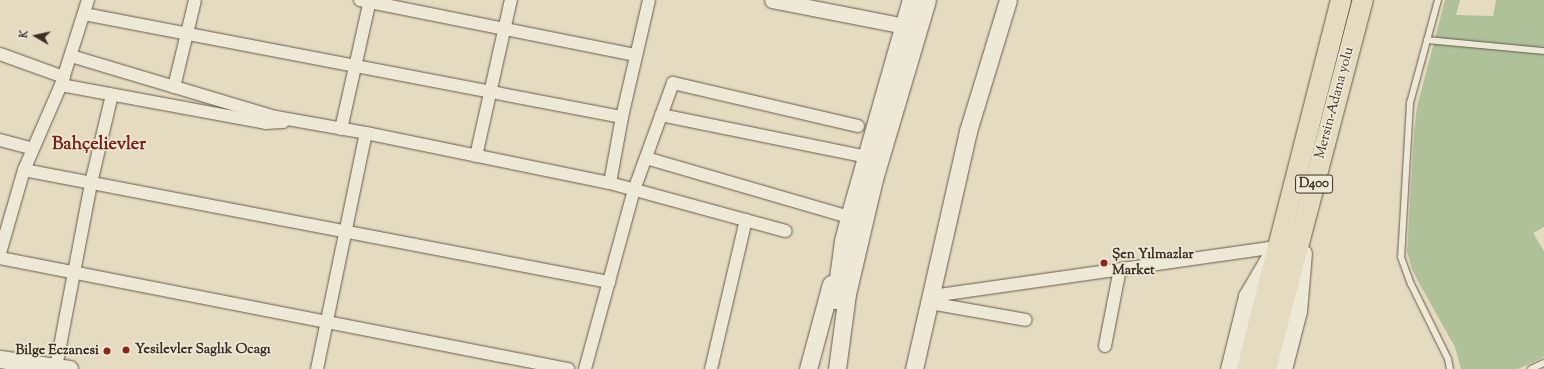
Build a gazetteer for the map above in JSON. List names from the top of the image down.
{
  "streets": {
    "highway": ["Mersin-Adana yolu", "D400"]
  },
  "districts": ["Bahçelievler"],
  "places": ["Şen Yılmazlar Market", "Yesilevler Saglık Ocagı", "Bilge Eczanesi"],
  "north": "left"
}
